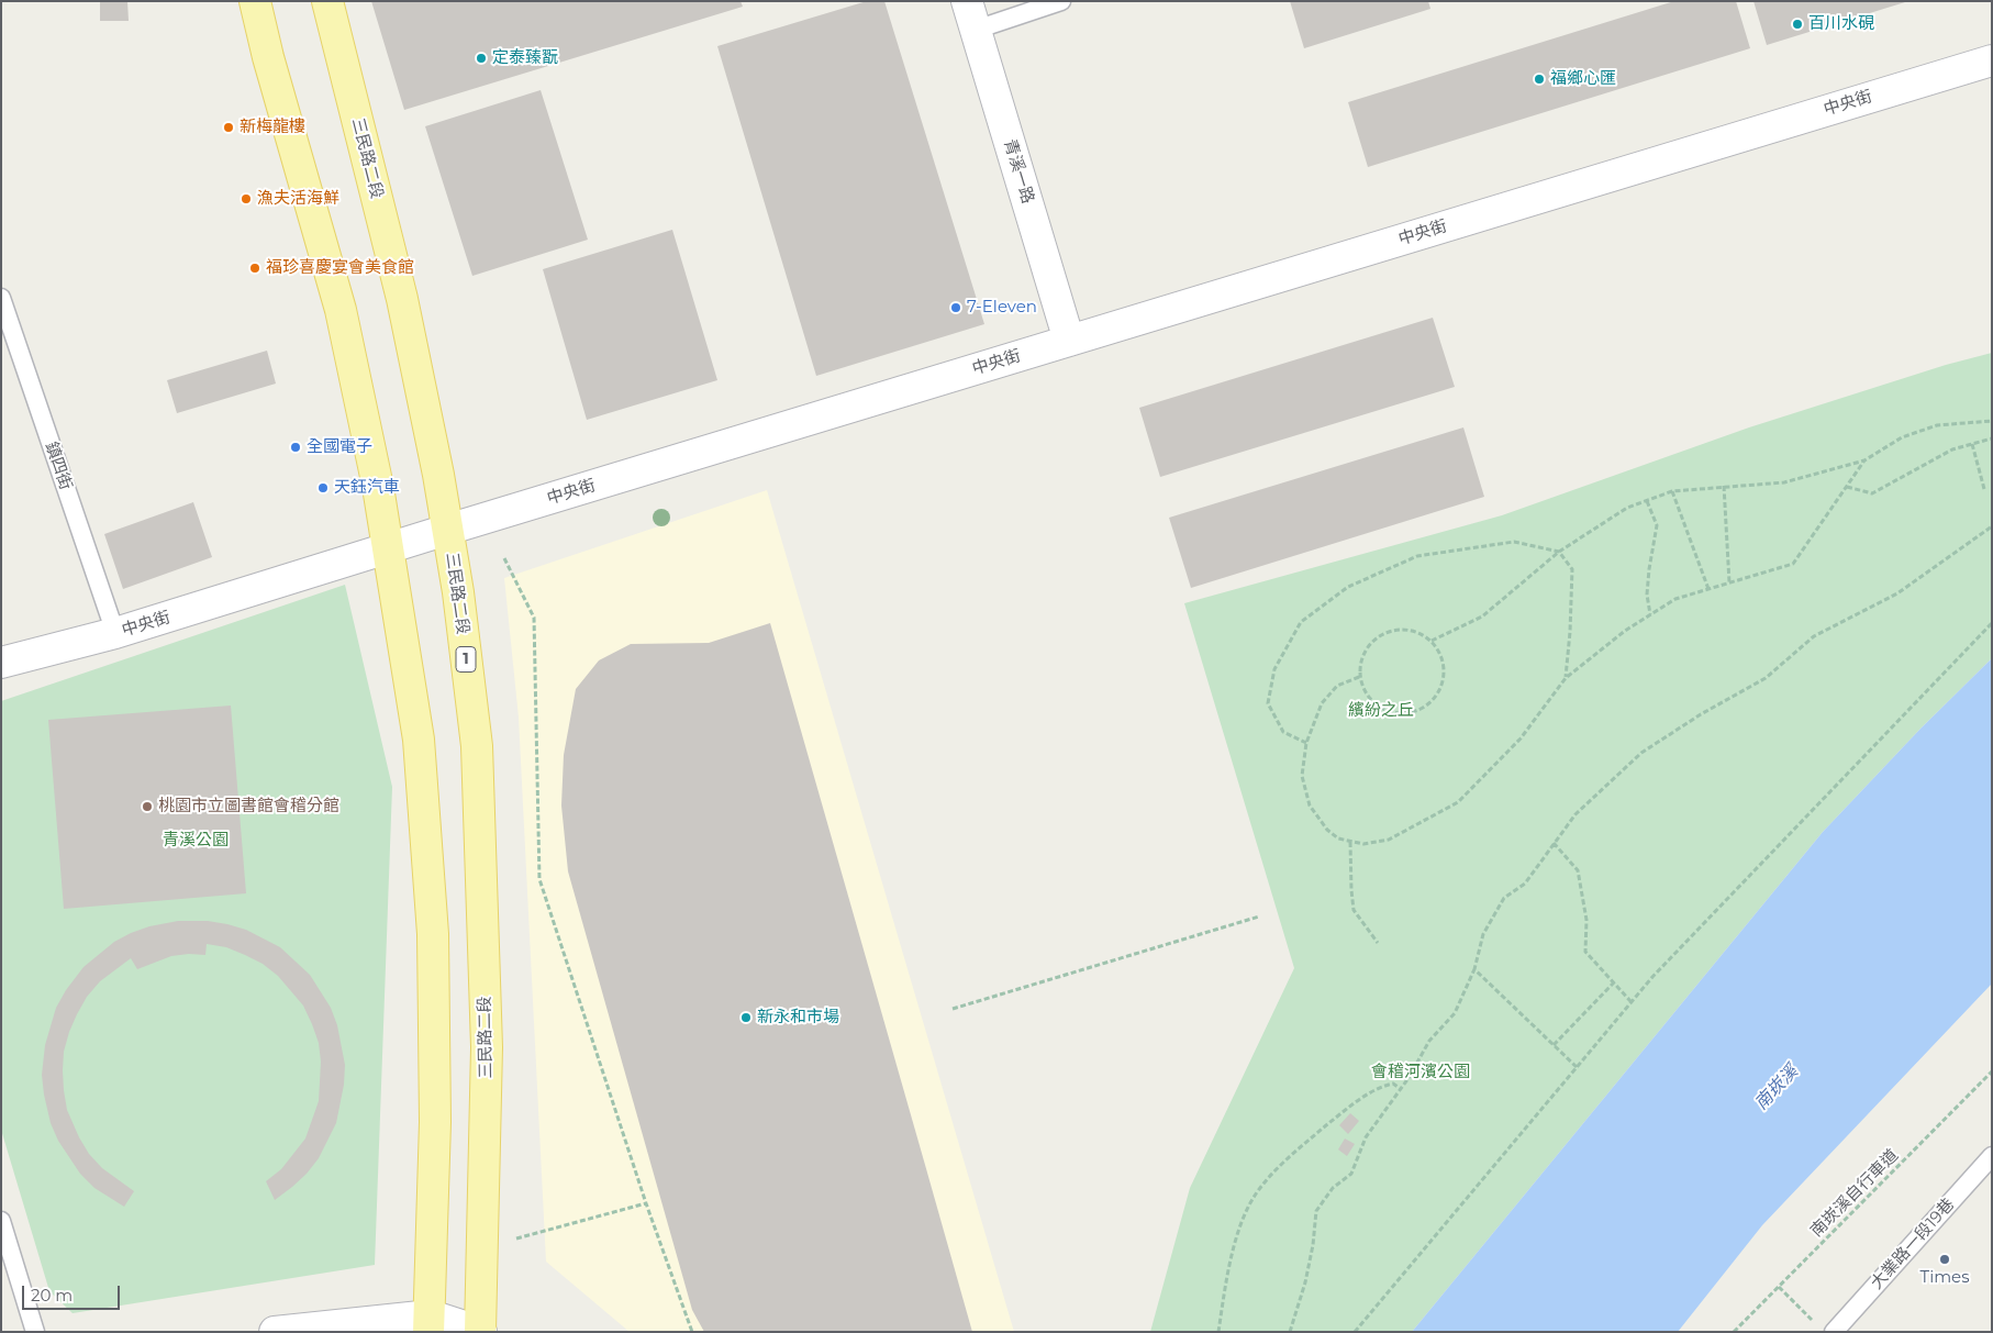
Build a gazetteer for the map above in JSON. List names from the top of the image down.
{
  "streets": {
    "main road": ["三民路二段", "1"],
    "street": ["中央街", "青溪一路"],
    "lane": ["鎮四街", "大業路一段19巷"],
    "path": ["南崁溪自行車道"]
  },
  "crossings": [
    ["中央街", "三民路二段"],
    ["中央街", "青溪一路"],
    ["中央街", "鎮四街"]
  ],
  "water": ["南崁溪"],
  "parks": ["繽紛之丘", "青溪公園", "會稽河濱公園"],
  "places": [
    "百川水硯",
    "定泰臻翫",
    "福鄉心匯",
    "新梅龍樓",
    "漁夫活海鮮",
    "福珍喜慶宴會美食館",
    "7-Eleven",
    "全國電子",
    "天鈺汽車",
    "桃園市立圖書館會稽分館",
    "新永和市場",
    "Times"
  ],
  "scale_bar": "20 m"
}
